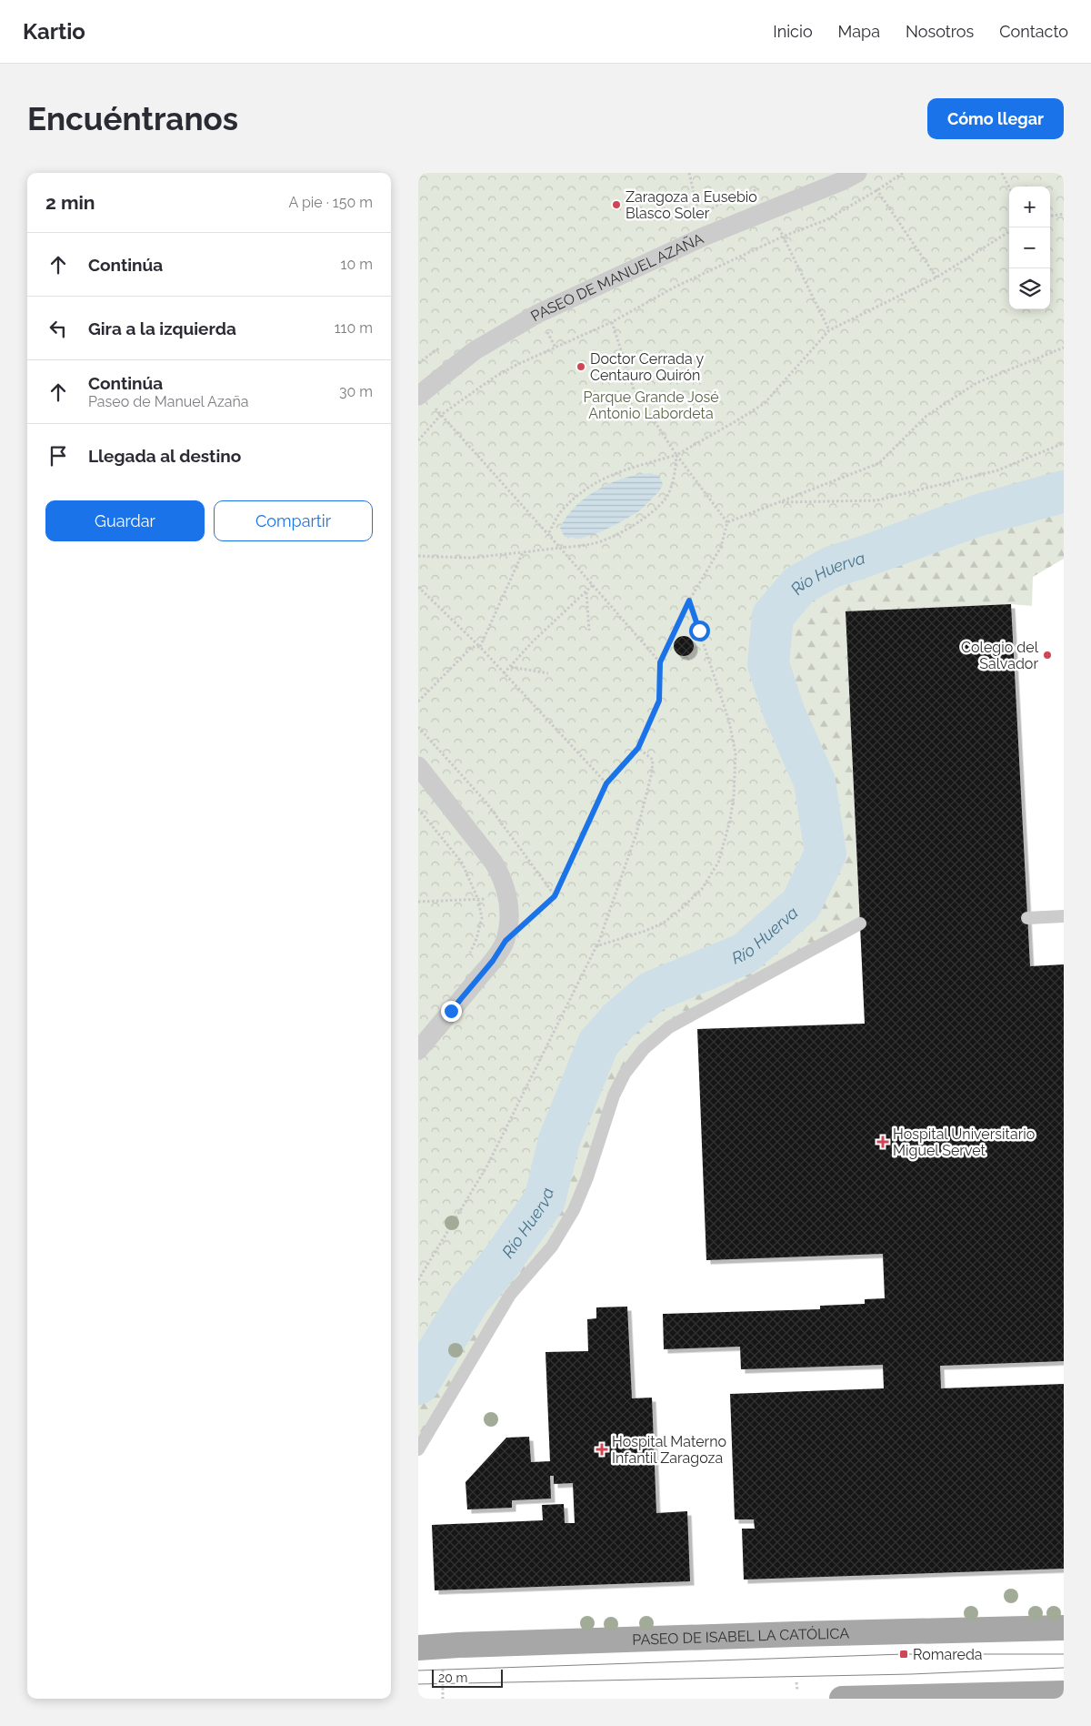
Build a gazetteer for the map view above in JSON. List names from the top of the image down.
{
  "streets": {
    "main road": ["PASEO DE ISABEL LA CATÓLICA"],
    "street": ["PASEO DE MANUEL AZAÑA"]
  },
  "water": ["Río Huerva"],
  "parks": ["Parque Grande José Antonio Labordeta"],
  "places": {
    "other": ["Zaragoza a Eusebio Blasco Soler", "Doctor Cerrada y Centauro Quirón", "Colegio del Salvador"],
    "health": ["Hospital Universitario Miguel Servet", "Hospital Materno Infantil Zaragoza"],
    "transit": ["Romareda"]
  },
  "scale_bar": "20 m",
  "page": {
    "header": "Kartio",
    "nav": [
      "Inicio",
      "Mapa",
      "Nosotros",
      "Contacto"
    ],
    "buttons": [
      "Cómo llegar",
      ["Guardar", "Compartir"]
    ],
    "title": "Encuéntranos",
    "heading": ["2 min", "A pie · 150 m"],
    "map_buttons": ["+", "−"],
    "list": [
      ["Continúa", "10 m"],
      ["Gira a la izquierda", "110 m"],
      ["Continúa", "Paseo de Manuel Azaña", "30 m"],
      "Llegada al destino"
    ],
    "scale": "20 m"
  }
}
